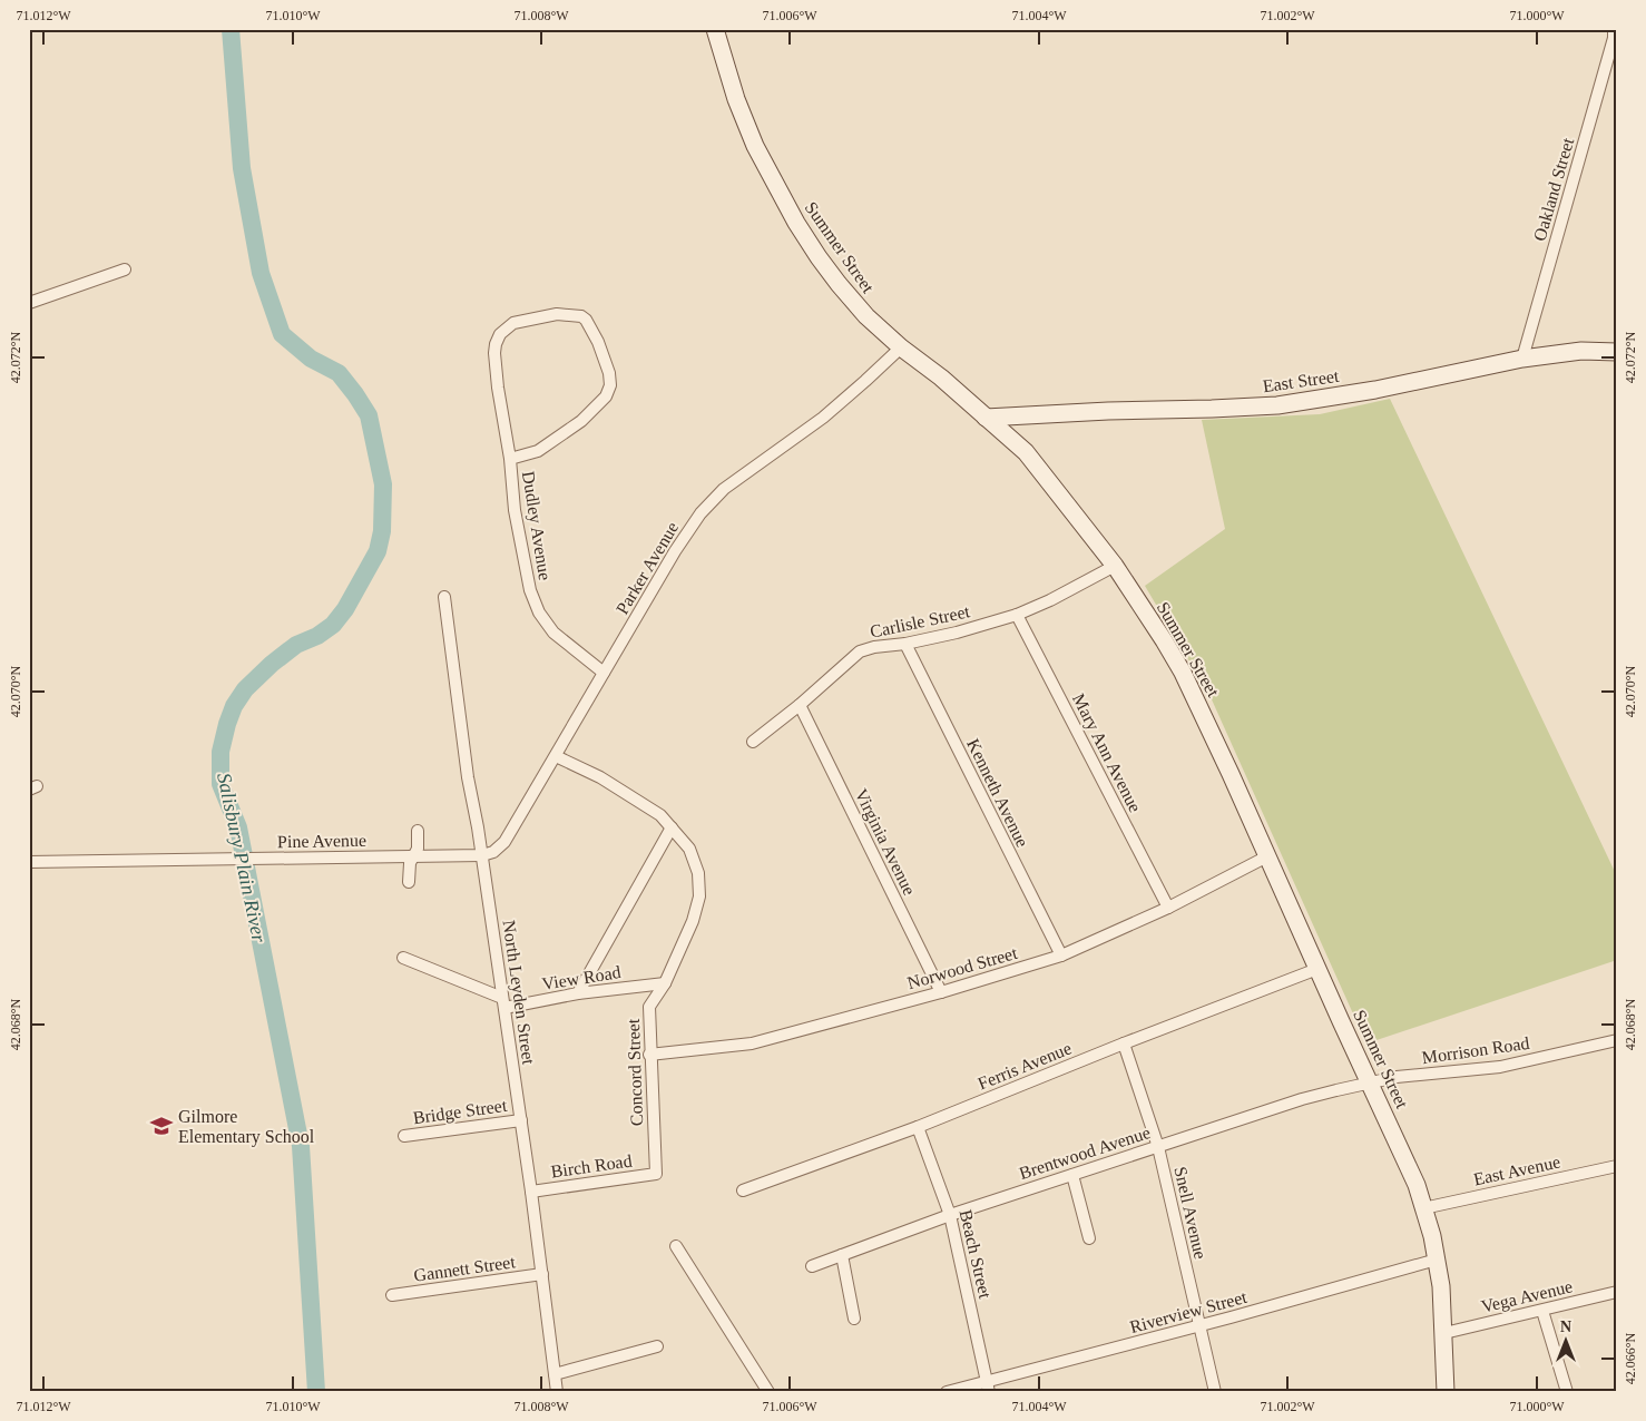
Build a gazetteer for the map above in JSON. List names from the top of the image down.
{
  "streets": {
    "street": [
      "Oakland Street",
      "Summer Street",
      "East Street",
      "Dudley Avenue",
      "Parker Avenue",
      "Carlisle Street",
      "Mary Ann Avenue",
      "Kenneth Avenue",
      "Pine Avenue",
      "Virginia Avenue",
      "Norwood Street",
      "View Road",
      "North Leyden Street",
      "Morrison Road",
      "Ferris Avenue",
      "Concord Street",
      "Bridge Street",
      "Brentwood Avenue",
      "Birch Road",
      "East Avenue",
      "Snell Avenue",
      "Beach Street",
      "Gannett Street",
      "Vega Avenue",
      "Riverview Street"
    ]
  },
  "crossings": [
    ["Oakland Street", "East Street"],
    ["Summer Street", "East Street"],
    ["Summer Street", "Parker Avenue"],
    ["Summer Street", "Carlisle Street"],
    ["Summer Street", "Norwood Street"],
    ["Summer Street", "Morrison Road"],
    ["Summer Street", "Ferris Avenue"],
    ["Summer Street", "Brentwood Avenue"],
    ["Summer Street", "East Avenue"],
    ["Summer Street", "Vega Avenue"],
    ["Summer Street", "Riverview Street"],
    ["Dudley Avenue", "Parker Avenue"],
    ["Parker Avenue", "Pine Avenue"],
    ["Parker Avenue", "North Leyden Street"],
    ["Parker Avenue", "Concord Street"],
    ["Carlisle Street", "Mary Ann Avenue"],
    ["Carlisle Street", "Kenneth Avenue"],
    ["Carlisle Street", "Virginia Avenue"],
    ["Mary Ann Avenue", "Norwood Street"],
    ["Kenneth Avenue", "Norwood Street"],
    ["Pine Avenue", "North Leyden Street"],
    ["Virginia Avenue", "Norwood Street"],
    ["Norwood Street", "Concord Street"],
    ["View Road", "North Leyden Street"],
    ["View Road", "Concord Street"],
    ["North Leyden Street", "Bridge Street"],
    ["North Leyden Street", "Birch Road"],
    ["North Leyden Street", "Gannett Street"],
    ["Morrison Road", "Brentwood Avenue"],
    ["Ferris Avenue", "Snell Avenue"],
    ["Ferris Avenue", "Beach Street"],
    ["Concord Street", "Birch Road"],
    ["Brentwood Avenue", "Snell Avenue"],
    ["Brentwood Avenue", "Beach Street"],
    ["Snell Avenue", "Riverview Street"],
    ["Beach Street", "Riverview Street"]
  ],
  "water": ["Salisbury Plain River"],
  "places": {
    "school or university": ["Gilmore Elementary School"]
  },
  "north": "top",
  "coordinates": [
    "71.012°W",
    "71.010°W",
    "71.008°W",
    "71.006°W",
    "71.004°W",
    "71.002°W",
    "71.000°W",
    "42.072°N",
    "42.070°N",
    "42.068°N",
    "42.066°N"
  ]
}
